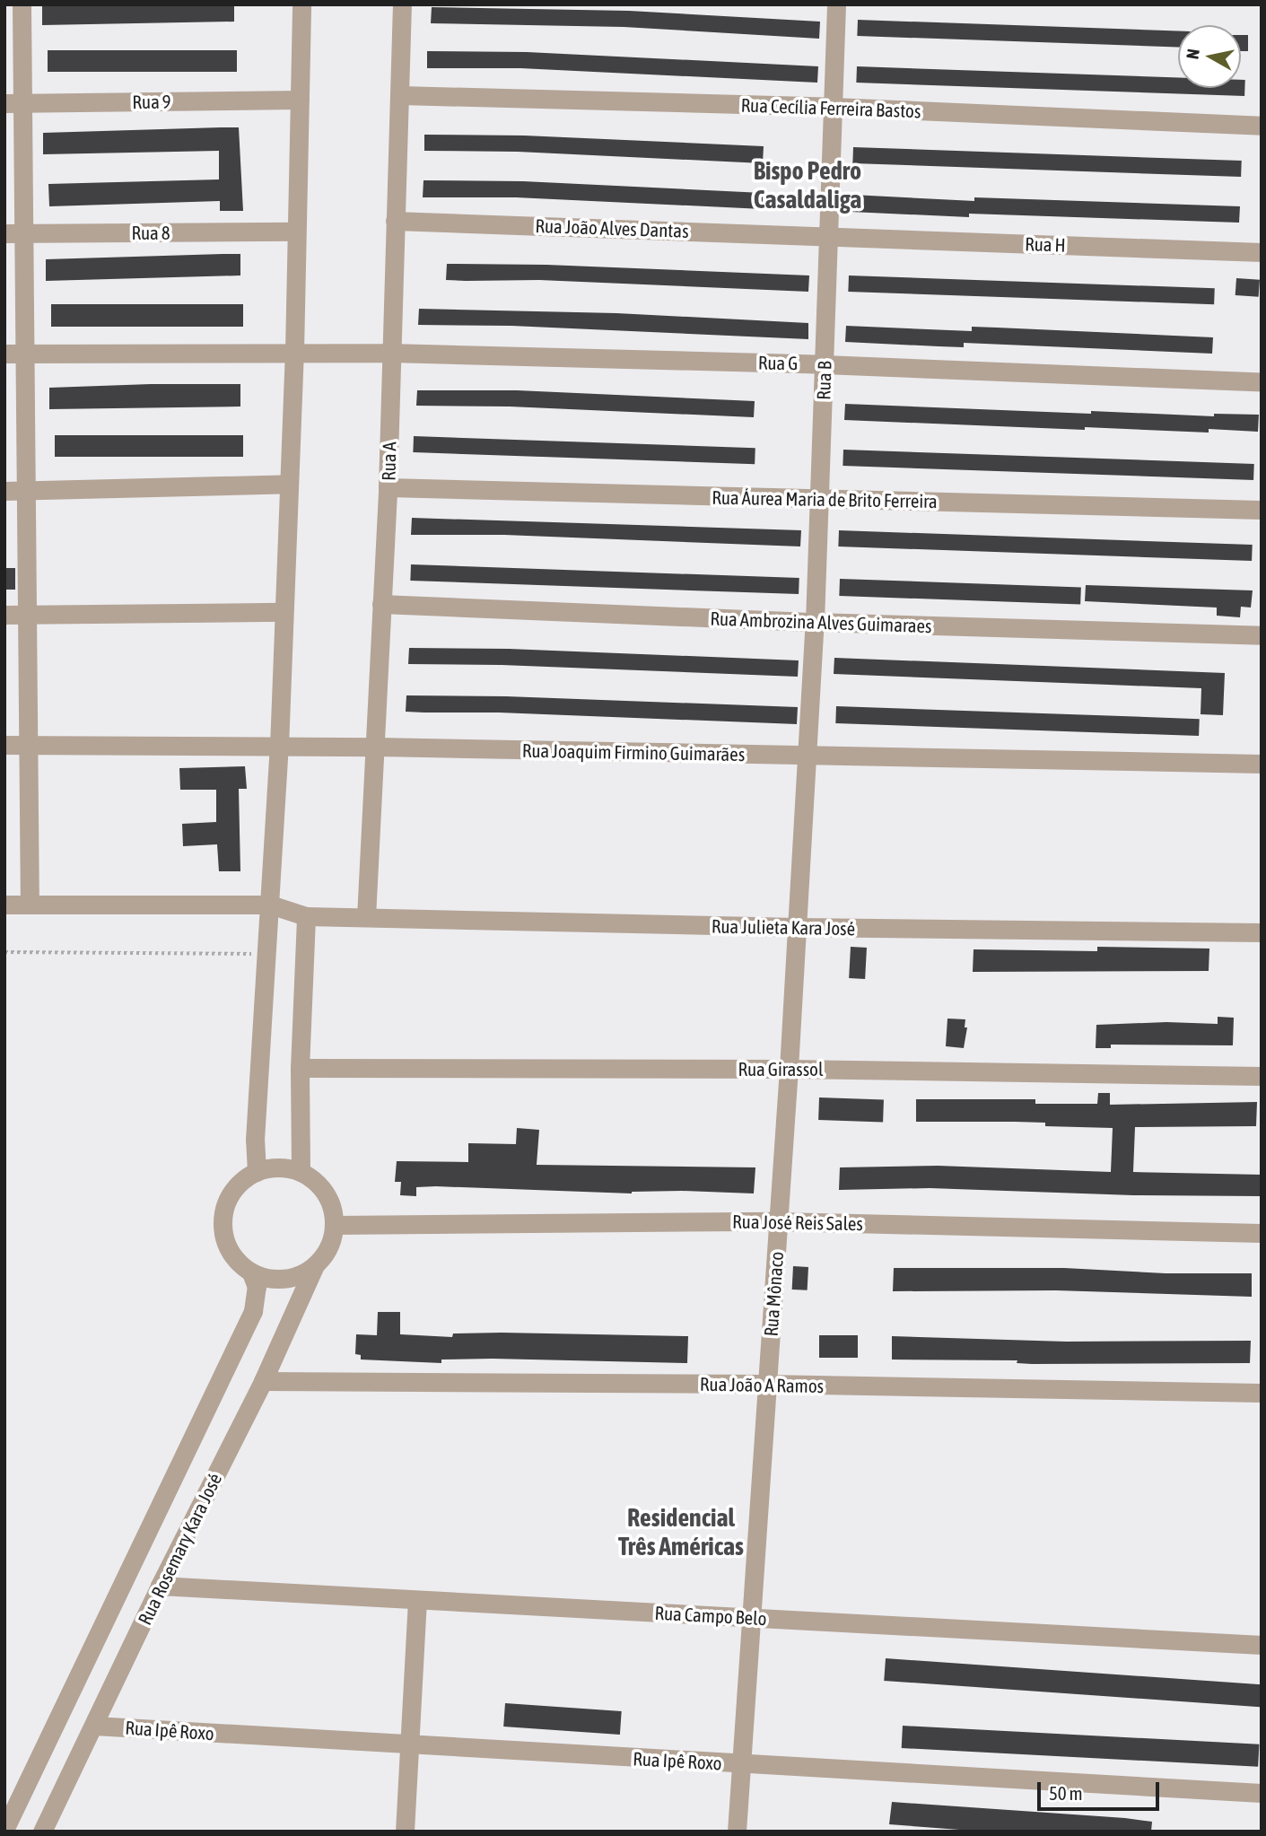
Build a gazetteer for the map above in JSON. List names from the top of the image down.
{
  "streets": {
    "street": [
      "Rua 9",
      "Rua Cecília Ferreira Bastos",
      "Rua João Alves Dantas",
      "Rua 8",
      "Rua H",
      "Rua G",
      "Rua B",
      "Rua A",
      "Rua Áurea Maria de Brito Ferreira",
      "Rua Ambrozina Alves Guimaraes",
      "Rua Joaquim Firmino Guimarães",
      "Rua Julieta Kara José",
      "Rua Girassol",
      "Rua José Reis Sales",
      "Rua Mônaco",
      "Rua João A Ramos",
      "Rua Rosemary Kara José",
      "Rua Campo Belo",
      "Rua Ipê Roxo"
    ]
  },
  "crossings": [
    ["Rua Cecília Ferreira Bastos", "Rua B"],
    ["Rua Cecília Ferreira Bastos", "Rua A"],
    ["Rua João Alves Dantas", "Rua H"],
    ["Rua João Alves Dantas", "Rua B"],
    ["Rua João Alves Dantas", "Rua A"],
    ["Rua H", "Rua B"],
    ["Rua G", "Rua B"],
    ["Rua G", "Rua A"],
    ["Rua B", "Rua Áurea Maria de Brito Ferreira"],
    ["Rua B", "Rua Ambrozina Alves Guimaraes"],
    ["Rua B", "Rua Joaquim Firmino Guimarães"],
    ["Rua B", "Rua Mônaco"],
    ["Rua A", "Rua Áurea Maria de Brito Ferreira"],
    ["Rua A", "Rua Ambrozina Alves Guimaraes"],
    ["Rua A", "Rua Joaquim Firmino Guimarães"],
    ["Rua A", "Rua Julieta Kara José"],
    ["Rua Joaquim Firmino Guimarães", "Rua Mônaco"],
    ["Rua Julieta Kara José", "Rua Mônaco"],
    ["Rua Girassol", "Rua Mônaco"],
    ["Rua José Reis Sales", "Rua Mônaco"],
    ["Rua José Reis Sales", "Rua Rosemary Kara José"],
    ["Rua Mônaco", "Rua João A Ramos"],
    ["Rua Mônaco", "Rua Campo Belo"],
    ["Rua Mônaco", "Rua Ipê Roxo"],
    ["Rua João A Ramos", "Rua Rosemary Kara José"],
    ["Rua Rosemary Kara José", "Rua Campo Belo"],
    ["Rua Rosemary Kara José", "Rua Ipê Roxo"]
  ],
  "districts": ["Bispo Pedro Casaldaliga", "Residencial Três Américas"],
  "scale_bar": "50 m",
  "north": "left"
}
